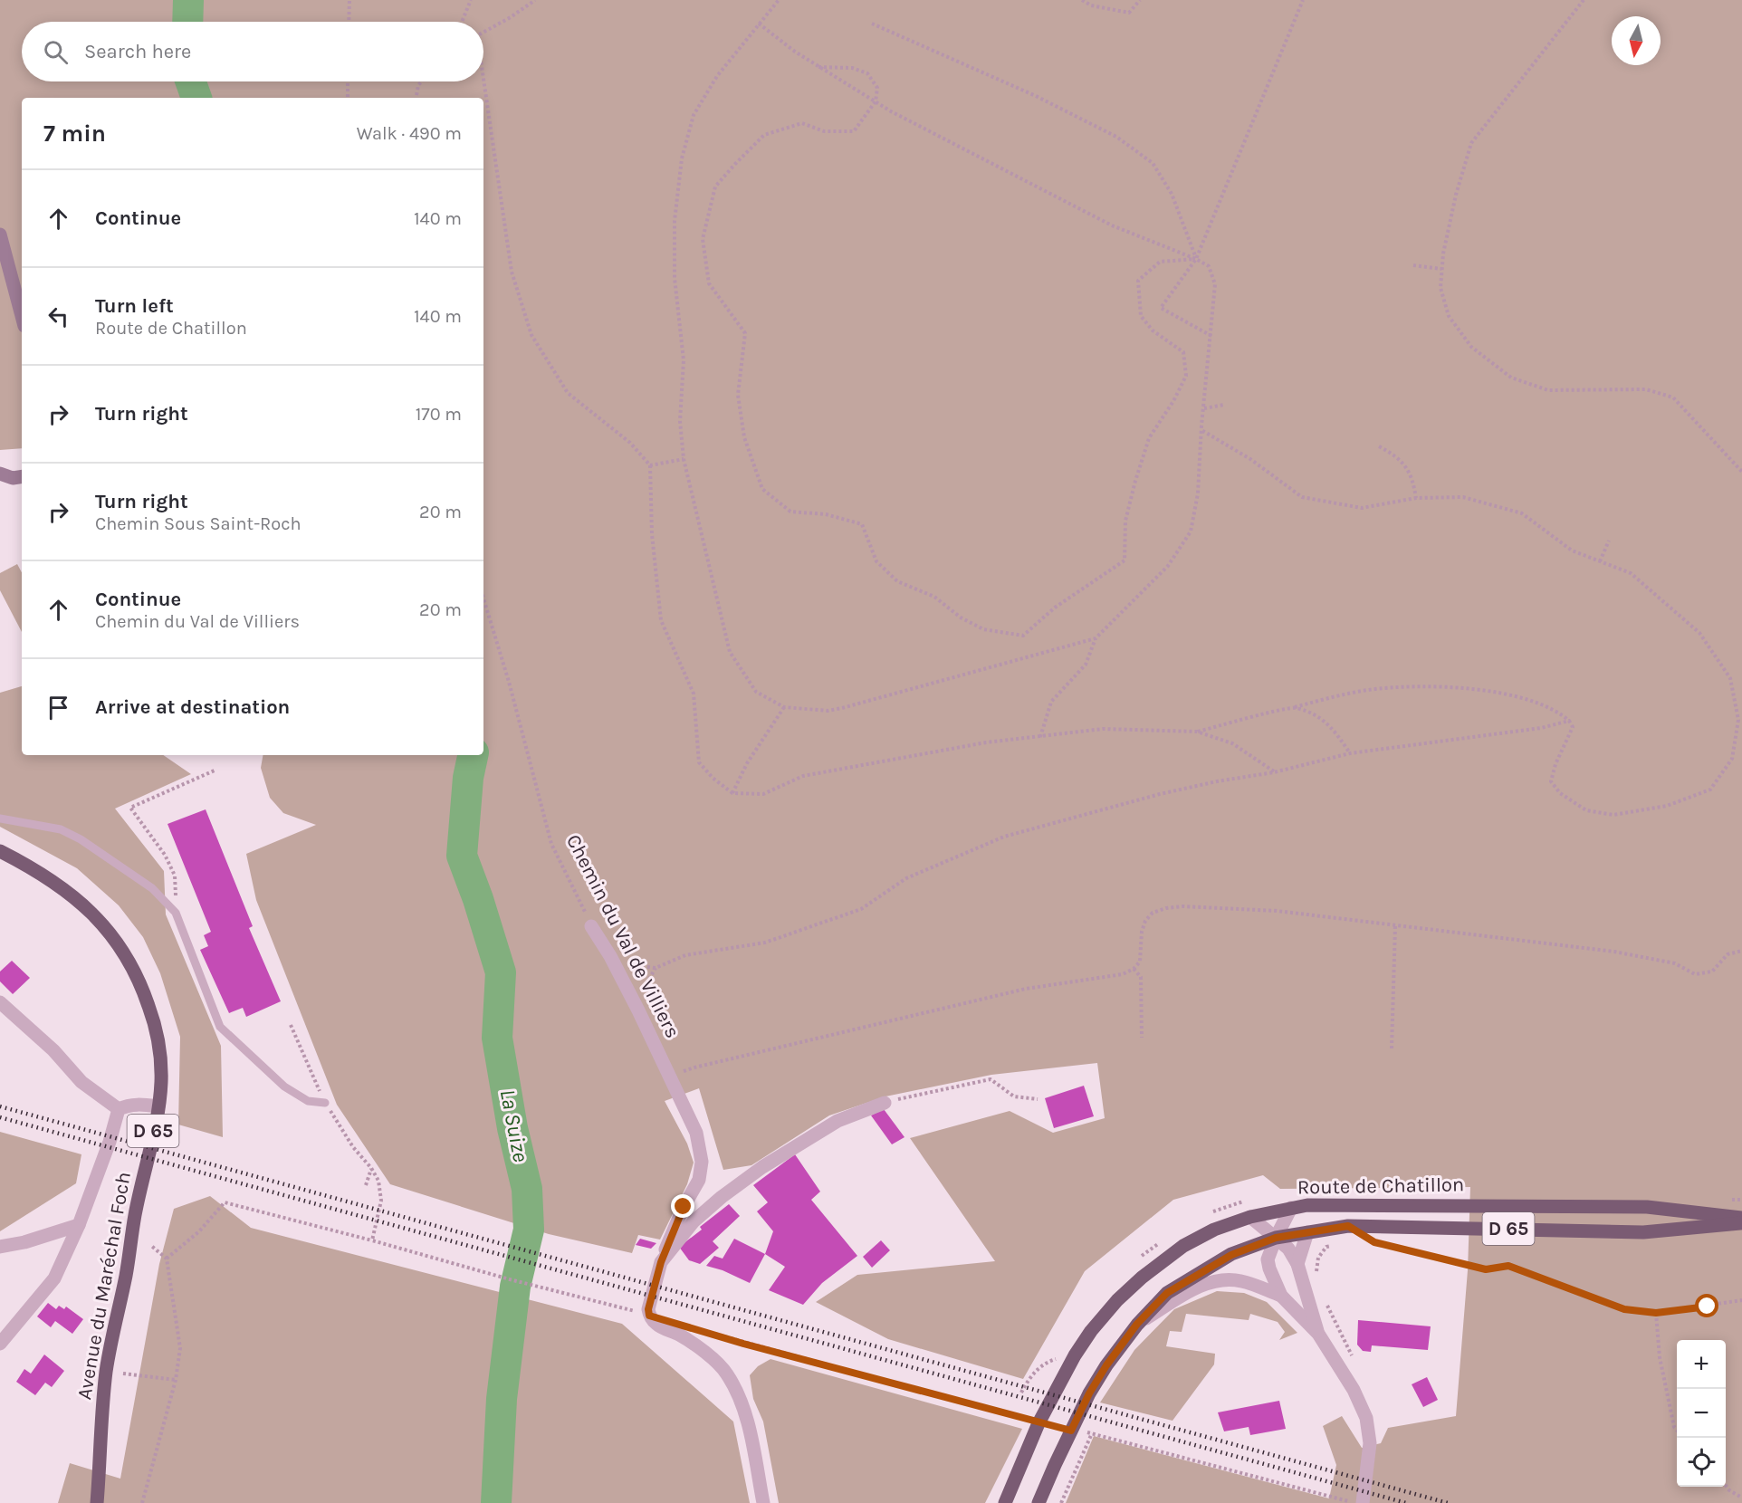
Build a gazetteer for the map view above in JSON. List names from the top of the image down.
{
  "streets": {
    "main road": ["D 65", "Route de Chatillon", "Avenue du Maréchal Foch"],
    "street": ["Chemin du Val de Villiers"]
  },
  "water": ["La Suize"],
  "north": "bottom",
  "page": {
    "search": "Search here",
    "heading": ["7 min", "Walk · 490 m"],
    "list": [
      ["Continue", "140 m"],
      ["Turn left", "Route de Chatillon", "140 m"],
      ["Turn right", "170 m"],
      ["Turn right", "Chemin Sous Saint-Roch", "20 m"],
      ["Continue", "Chemin du Val de Villiers", "20 m"],
      "Arrive at destination"
    ],
    "map_buttons": ["+", "−"]
  }
}
